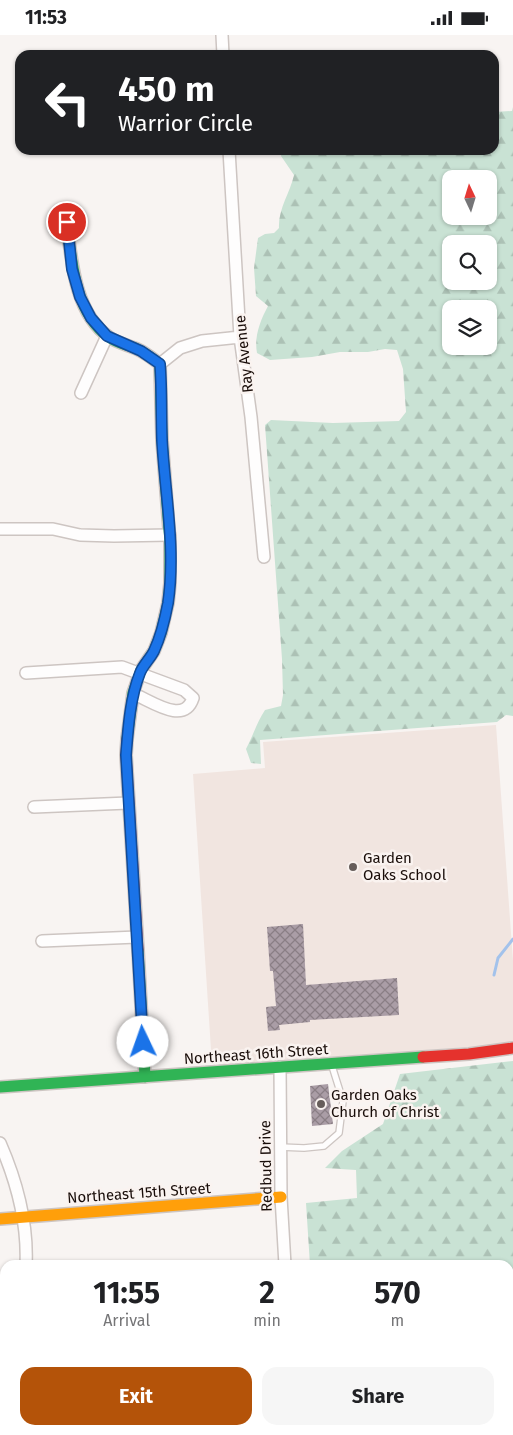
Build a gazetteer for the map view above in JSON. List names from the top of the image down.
{
  "streets": {
    "street": [
      "Ray Avenue",
      "Northeast 16th Street",
      "Redbud Drive",
      "Northeast 15th Street"
    ]
  },
  "crossings": [
    ["Northeast 16th Street", "Redbud Drive"],
    ["Redbud Drive", "Northeast 15th Street"]
  ],
  "places": ["Garden Oaks School", "Garden Oaks Church of Christ"],
  "north": "top",
  "page": {
    "status": "11:53",
    "turn": ["450 m", "Warrior Circle"],
    "eta": [
      "11:55",
      "Arrival",
      "2",
      "min",
      "570",
      "m"
    ],
    "buttons": ["Exit", "Share"]
  }
}
